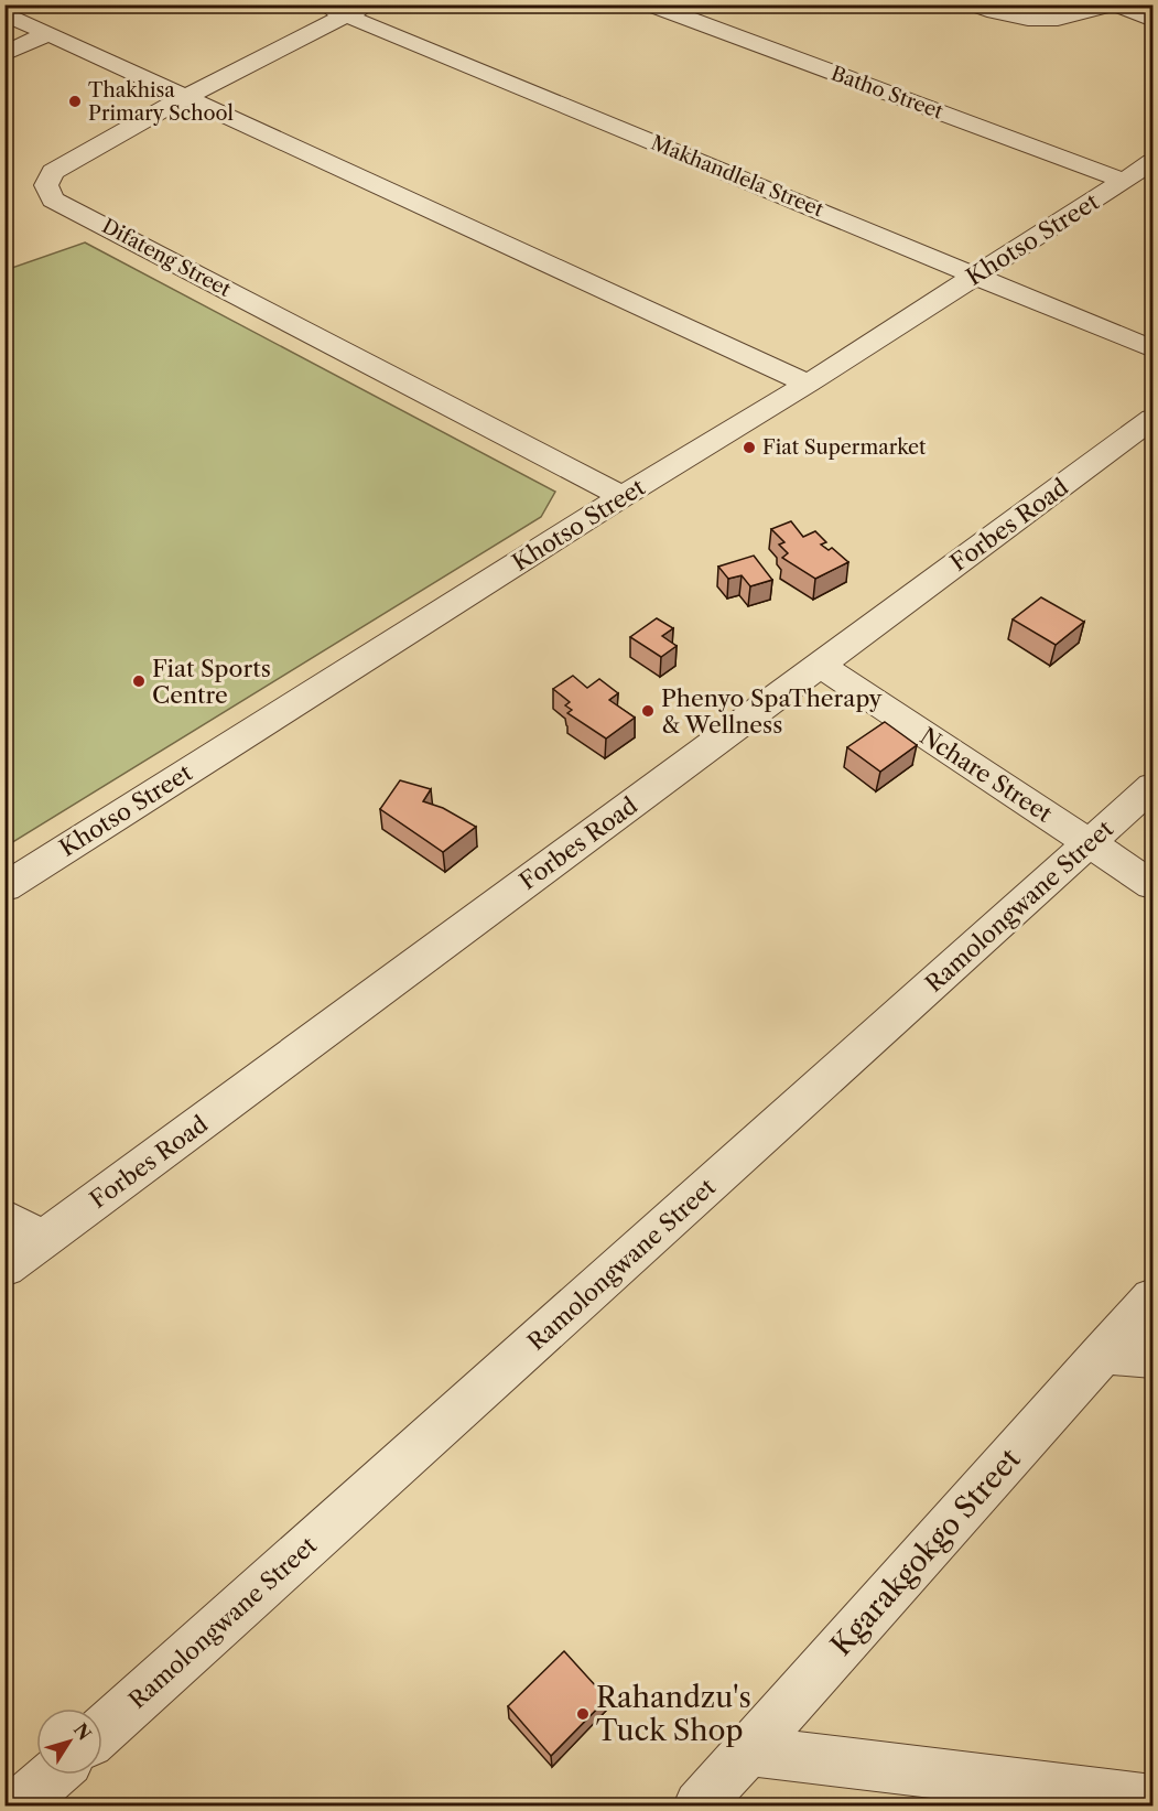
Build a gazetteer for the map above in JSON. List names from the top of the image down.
{
  "streets": {
    "street": [
      "Batho Street",
      "Makhandlela Street",
      "Khotso Street",
      "Difateng Street",
      "Forbes Road",
      "Nchare Street",
      "Ramolongwane Street",
      "Kgarakgokgo Street"
    ]
  },
  "crossings": [
    ["Batho Street", "Khotso Street"],
    ["Makhandlela Street", "Khotso Street"],
    ["Makhandlela Street", "Difateng Street"],
    ["Khotso Street", "Difateng Street"],
    ["Forbes Road", "Nchare Street"],
    ["Nchare Street", "Ramolongwane Street"]
  ],
  "places": [
    "Thakhisa Primary School",
    "Fiat Supermarket",
    "Fiat Sports Centre",
    "Phenyo SpaTherapy & Wellness",
    "Rahandzu's Tuck Shop"
  ],
  "north": "top right"
}
